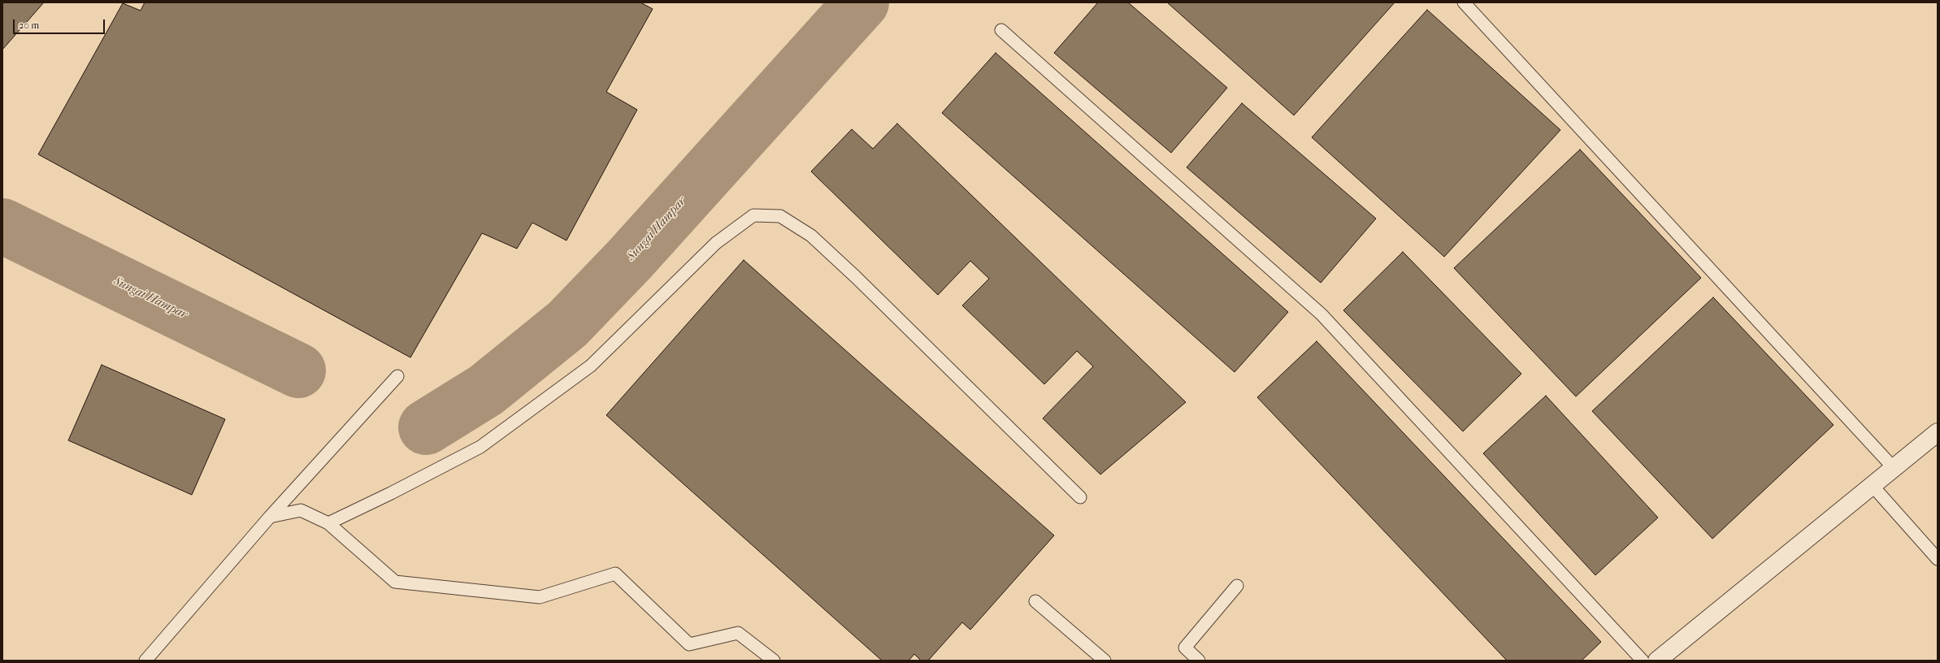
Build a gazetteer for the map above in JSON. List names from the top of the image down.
{
  "water": ["Sungai Hampar"],
  "scale_bar": "20 m"
}
